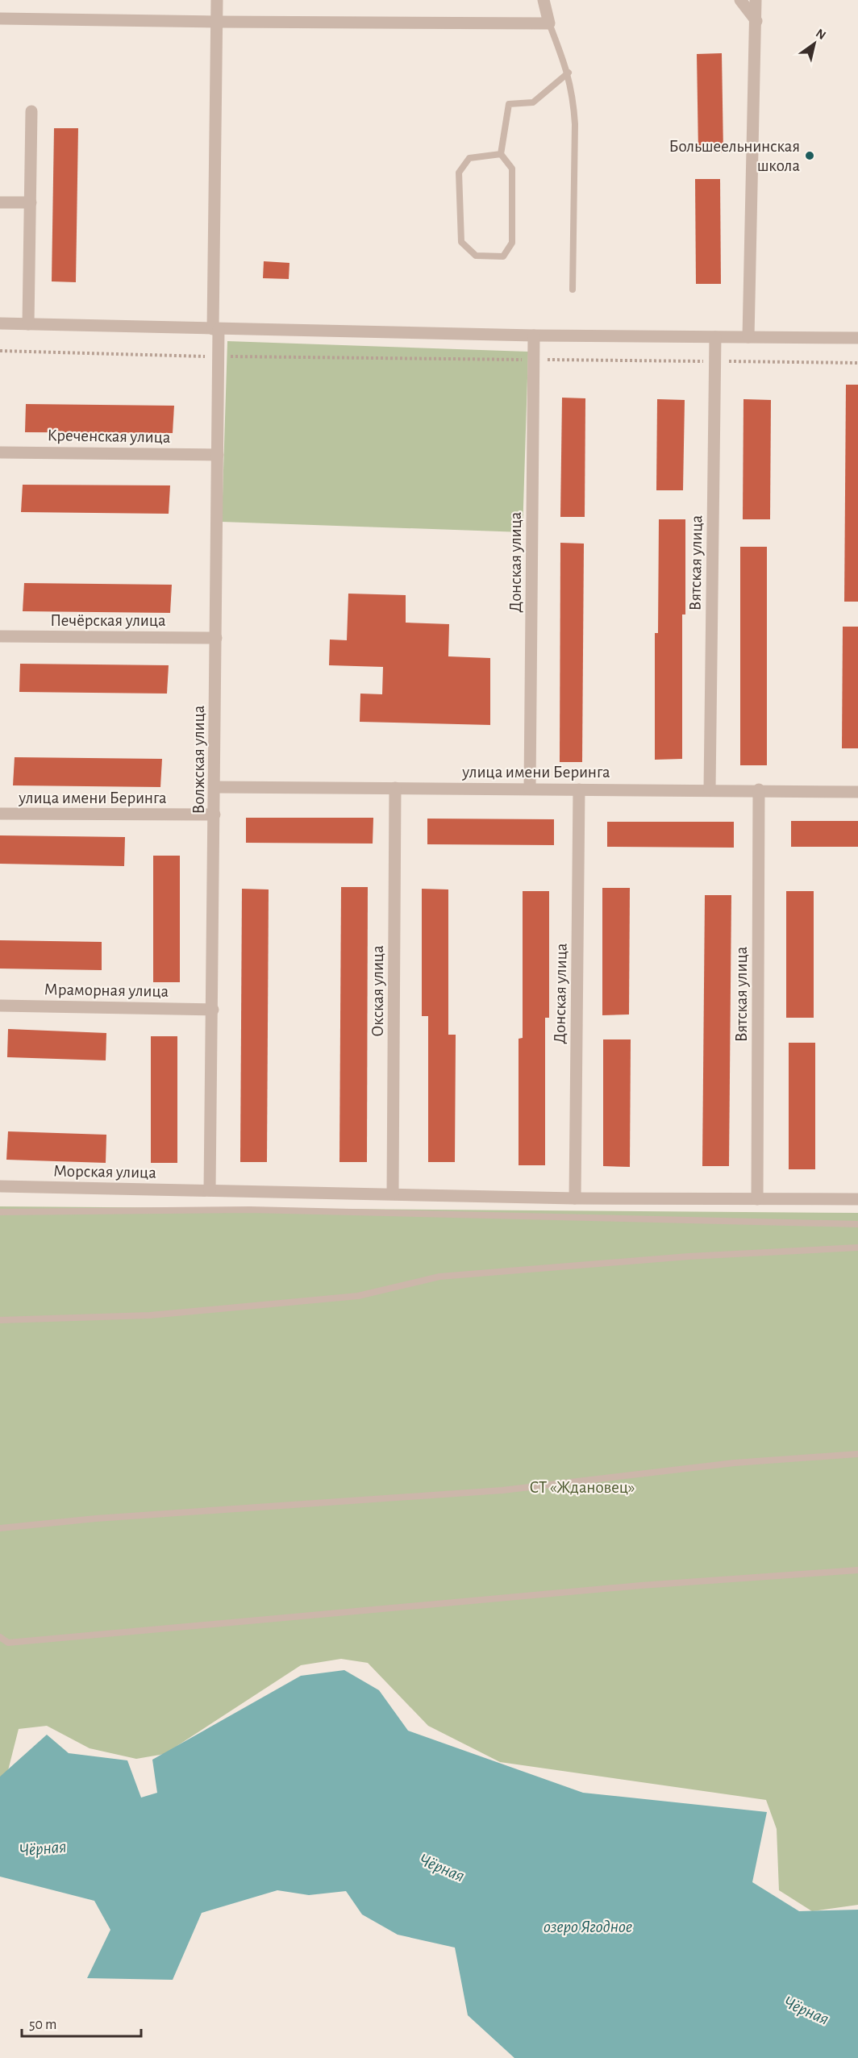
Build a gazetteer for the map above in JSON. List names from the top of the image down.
{
  "streets": {
    "street": [
      "Креченская улица",
      "Донская улица",
      "Вятская улица",
      "Печёрская улица",
      "Волжская улица",
      "улица имени Беринга",
      "Мраморная улица",
      "Окская улица",
      "Морская улица"
    ]
  },
  "crossings": [
    ["Креченская улица", "Волжская улица"],
    ["Донская улица", "улица имени Беринга"],
    ["Донская улица", "Морская улица"],
    ["Вятская улица", "улица имени Беринга"],
    ["Вятская улица", "Морская улица"],
    ["Печёрская улица", "Волжская улица"],
    ["Волжская улица", "улица имени Беринга"],
    ["Волжская улица", "Мраморная улица"],
    ["Волжская улица", "Морская улица"],
    ["улица имени Беринга", "Окская улица"],
    ["Окская улица", "Морская улица"]
  ],
  "water": ["Чёрная", "озеро Ягодное"],
  "parks": ["СТ «Ждановец»"],
  "places": ["Большеельнинская школа"],
  "scale_bar": "50 m",
  "north": "top right"
}
